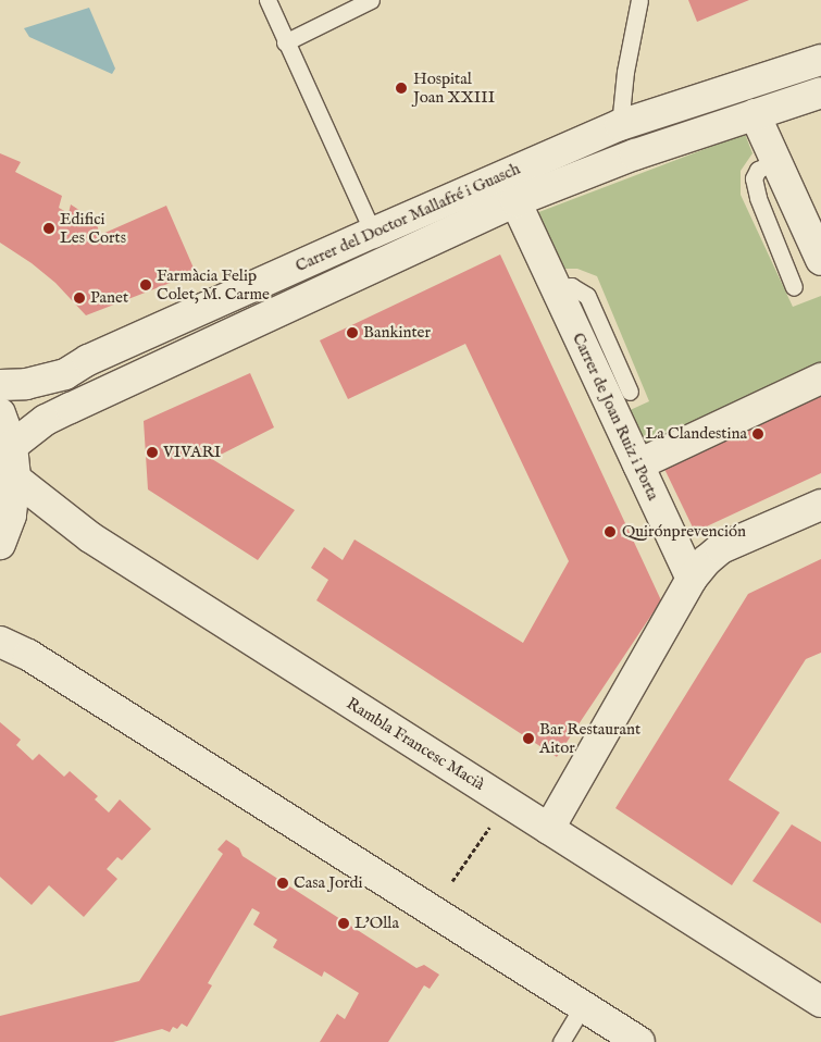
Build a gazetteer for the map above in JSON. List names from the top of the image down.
{
  "streets": {
    "street": ["Carrer del Doctor Mallafré i Guasch", "Carrer de Joan Ruiz i Porta", "Rambla Francesc Macià"]
  },
  "crossings": [
    ["Carrer del Doctor Mallafré i Guasch", "Carrer de Joan Ruiz i Porta"]
  ],
  "places": [
    "Hospital Joan XXIII",
    "Edifici Les Corts",
    "Farmàcia Felip Colet, M. Carme",
    "Panet",
    "Bankinter",
    "La Clandestina",
    "VIVARI",
    "Quirónprevención",
    "Bar Restaurant Aitor",
    "Casa Jordi",
    "L'Olla"
  ]
}
